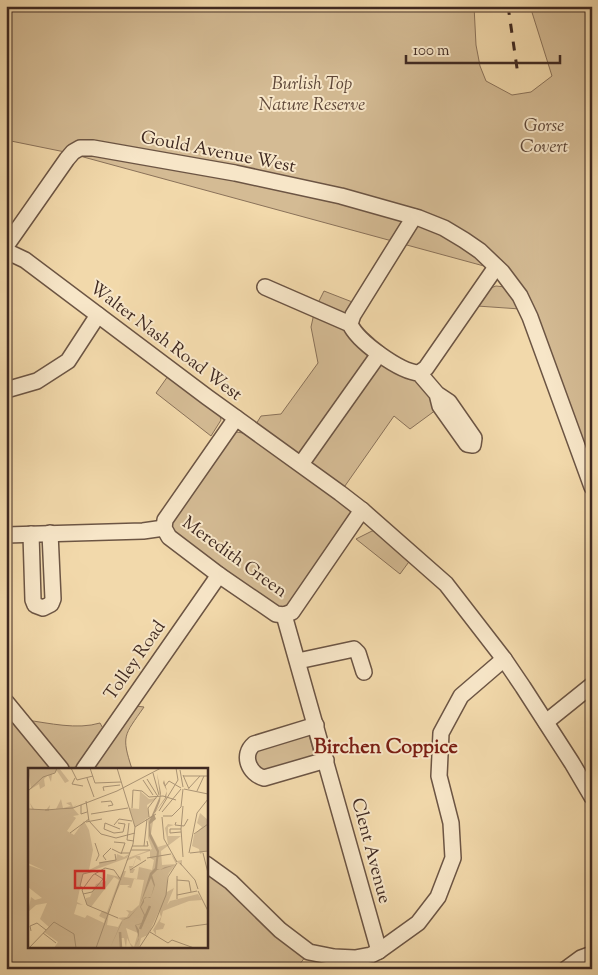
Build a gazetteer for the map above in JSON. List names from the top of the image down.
{
  "streets": {
    "street": [
      "Gould Avenue West",
      "Walter Nash Road West",
      "Meredith Green",
      "Tolley Road",
      "Clent Avenue"
    ]
  },
  "crossings": [
    ["Walter Nash Road West", "Meredith Green"],
    ["Meredith Green", "Tolley Road"],
    ["Meredith Green", "Clent Avenue"]
  ],
  "districts": ["Birchen Coppice"],
  "parks": ["Burlish Top Nature Reserve", "Gorse Covert"],
  "scale_bar": "100 m"
}
